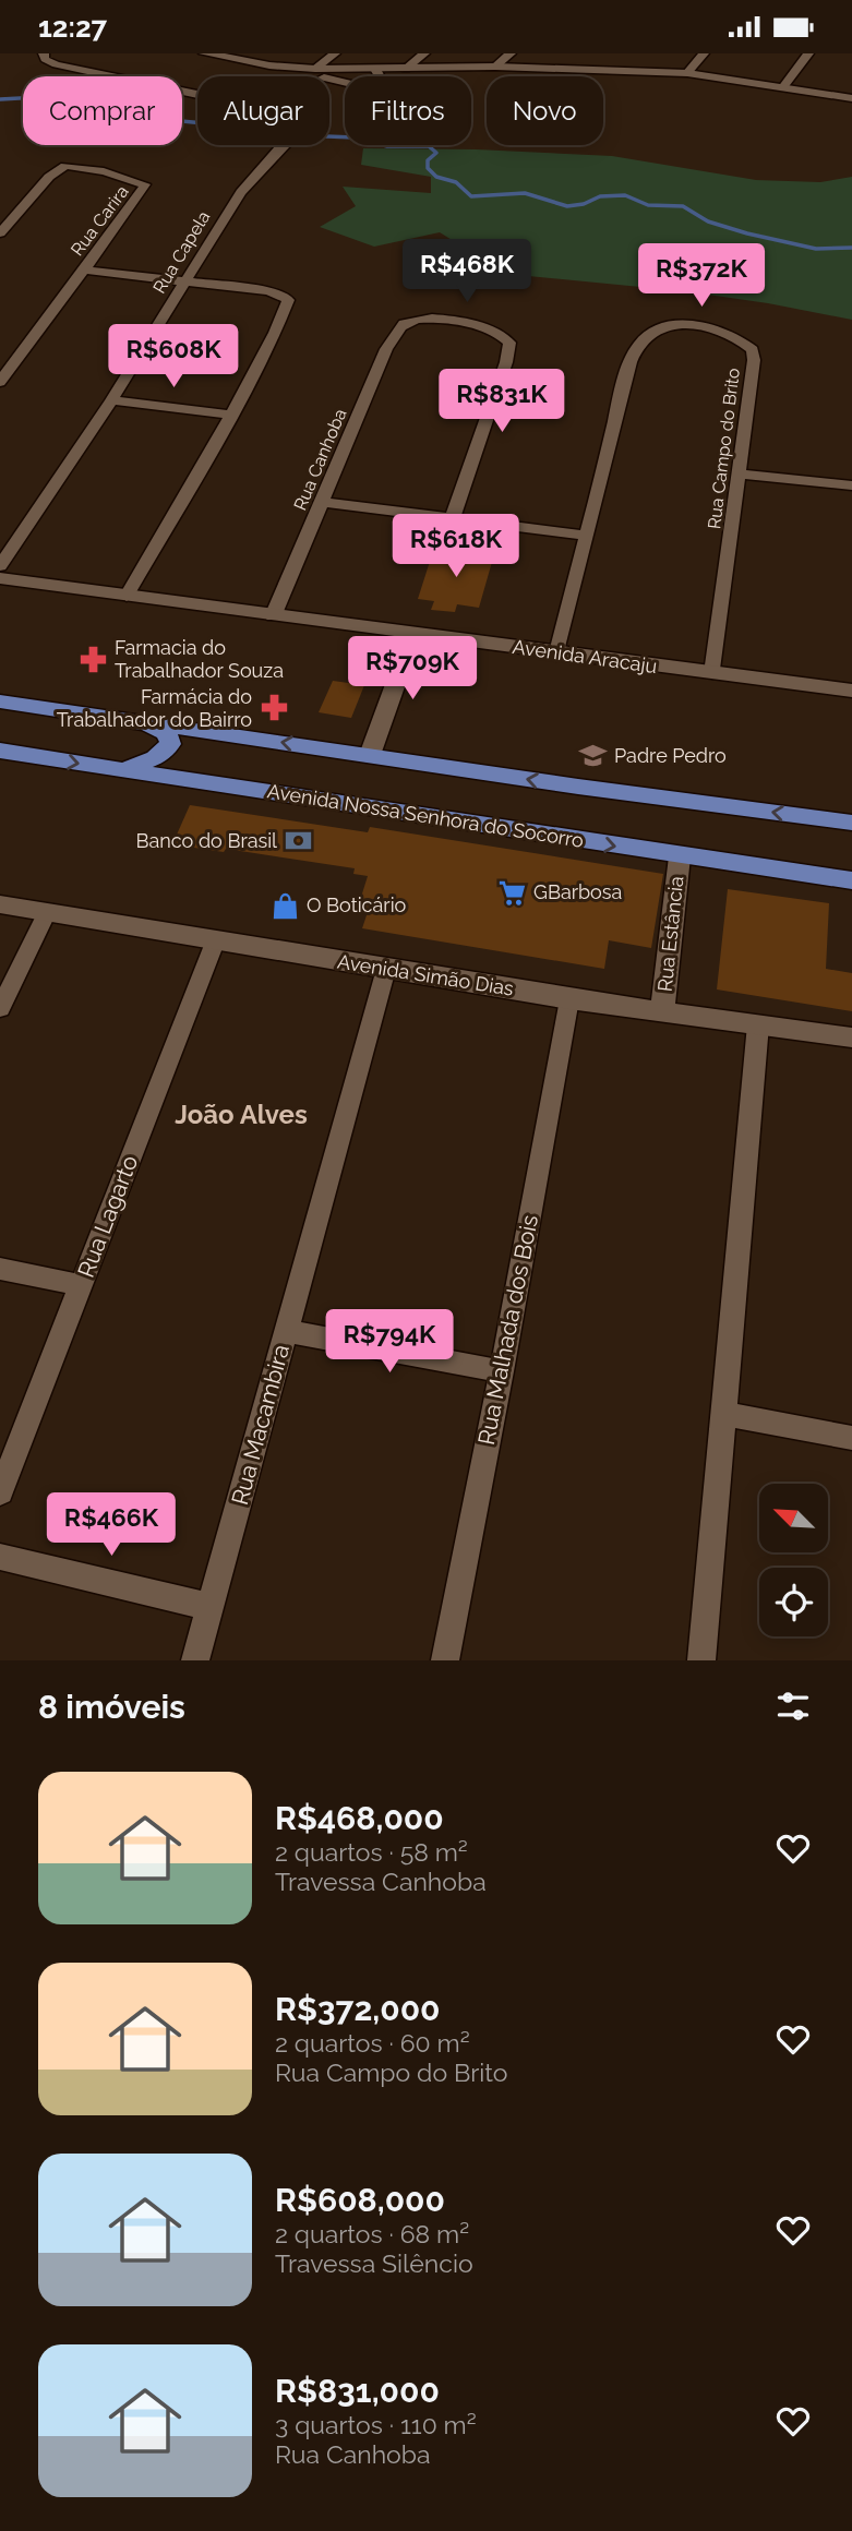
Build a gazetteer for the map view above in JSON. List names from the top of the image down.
{
  "streets": {
    "main road": ["Avenida Nossa Senhora do Socorro"],
    "street": [
      "Rua Carira",
      "Rua Capela",
      "Rua Campo do Brito",
      "Rua Canhoba",
      "Avenida Aracaju",
      "Rua Estância",
      "Avenida Simão Dias",
      "Rua Lagarto",
      "Rua Malhada dos Bois",
      "Rua Macambira"
    ]
  },
  "crossings": [
    ["Rua Campo do Brito", "Avenida Aracaju"],
    ["Rua Canhoba", "Avenida Aracaju"],
    ["Avenida Nossa Senhora do Socorro", "Rua Estância"],
    ["Rua Estância", "Avenida Simão Dias"],
    ["Avenida Simão Dias", "Rua Lagarto"],
    ["Avenida Simão Dias", "Rua Malhada dos Bois"],
    ["Avenida Simão Dias", "Rua Macambira"]
  ],
  "districts": ["João Alves"],
  "places": {
    "pharmacy": ["Farmacia do Trabalhador Souza", "Farmácia do Trabalhador do Bairro"],
    "school or university": ["Padre Pedro"],
    "bank": ["Banco do Brasil"],
    "supermarket": ["GBarbosa"],
    "shop": ["O Boticário"]
  },
  "north": "top left",
  "page": {
    "status": "12:27",
    "chip": [
      "Comprar",
      "Alugar",
      "Filtros",
      "Novo"
    ],
    "price": [
      "R$468K",
      "R$372K",
      "R$608K",
      "R$831K",
      "R$618K",
      "R$709K",
      "R$794K",
      "R$466K"
    ],
    "heading": "8 imóveis",
    "list": [
      {
        "name": "R$468,000",
        "note": "2 quartos · 58 m² · Travessa Canhoba"
      },
      {
        "name": "R$372,000",
        "note": "2 quartos · 60 m² · Rua Campo do Brito"
      },
      {
        "name": "R$608,000",
        "note": "2 quartos · 68 m² · Travessa Silêncio"
      },
      {
        "name": "R$831,000",
        "note": "3 quartos · 110 m² · Rua Canhoba"
      }
    ]
  }
}
